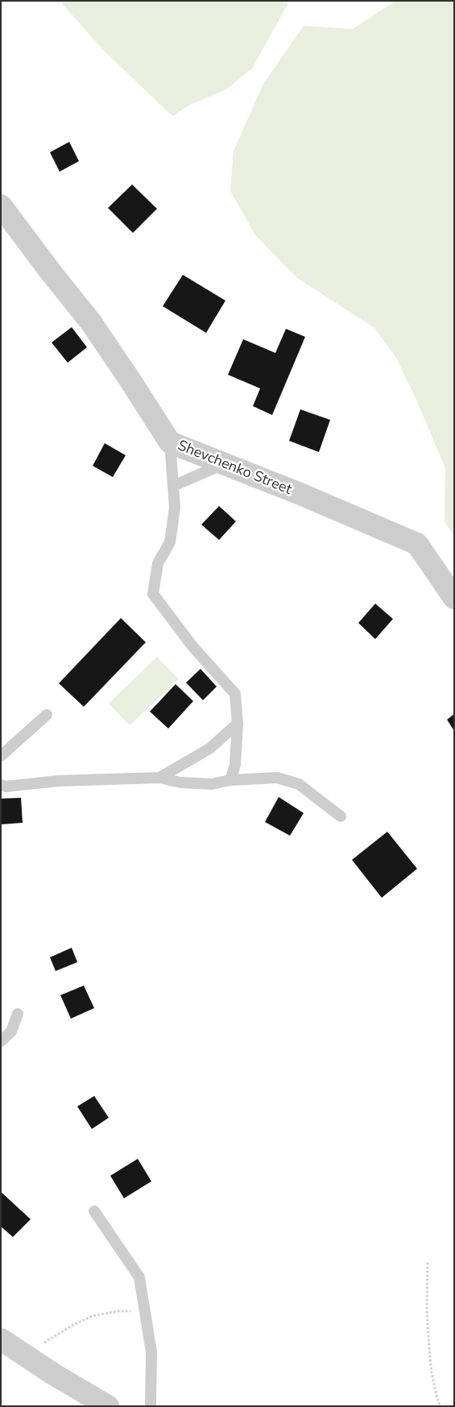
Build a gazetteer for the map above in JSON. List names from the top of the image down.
{
  "streets": {
    "street": ["Shevchenko Street"]
  }
}
